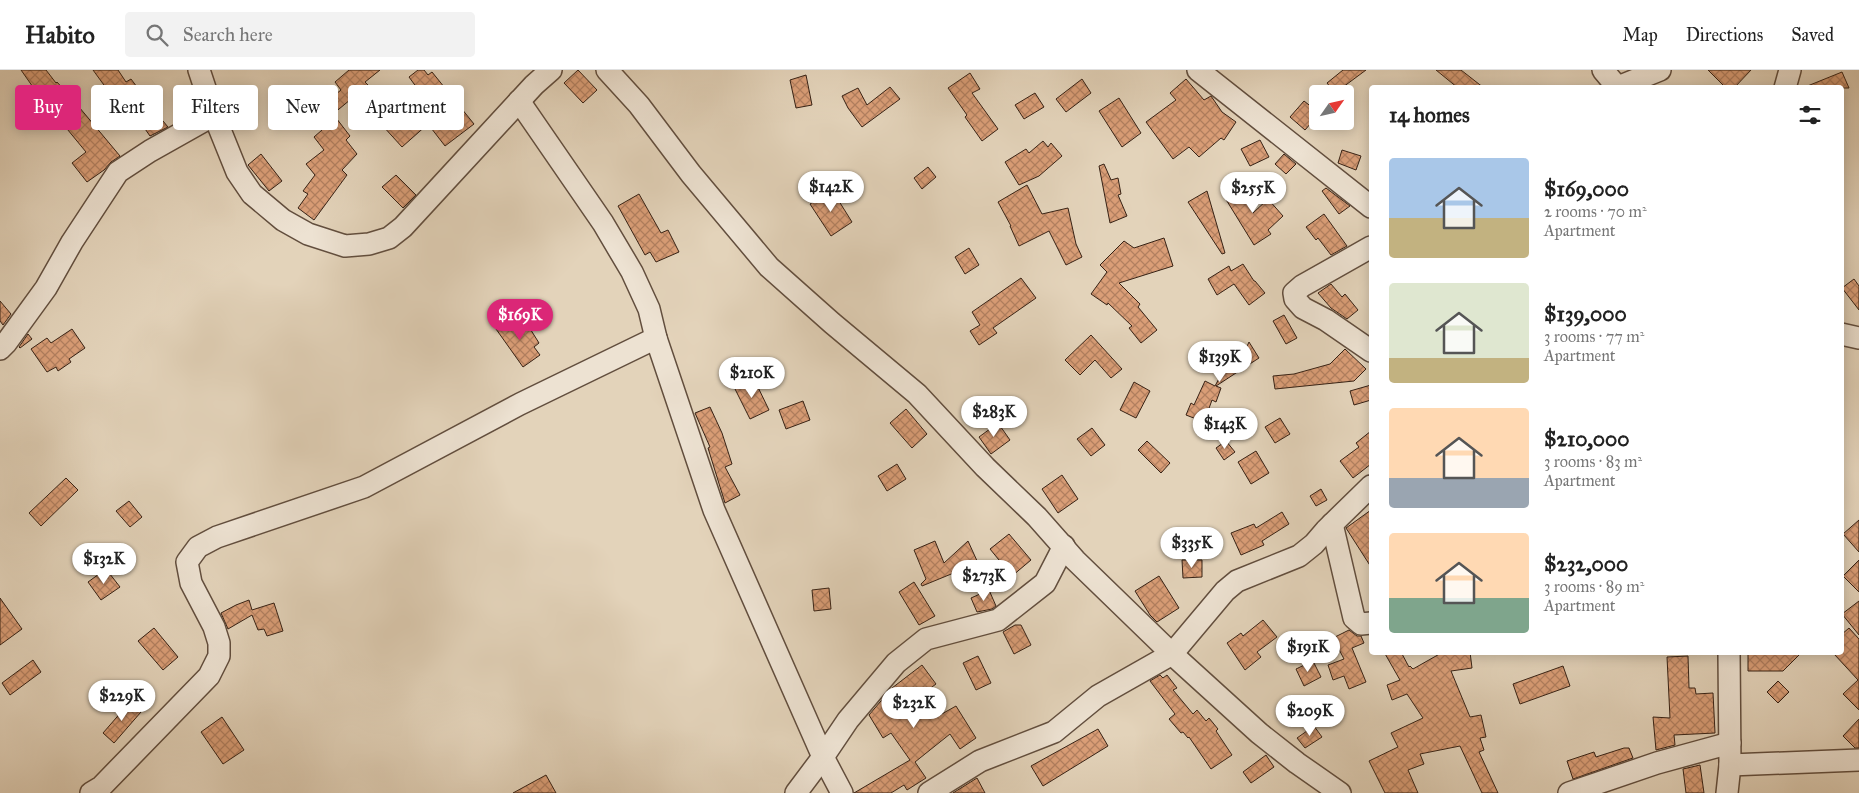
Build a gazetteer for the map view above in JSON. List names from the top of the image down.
{
  "north": "top right",
  "page": {
    "header": "Habito",
    "search": "Search here",
    "nav": ["Map", "Directions", "Saved"],
    "chip": [
      "Buy",
      "Rent",
      "Filters",
      "New",
      "Apartment"
    ],
    "heading": "14 homes",
    "list": [
      {
        "name": "$169,000",
        "note": "2 rooms · 70 m² · Apartment"
      },
      {
        "name": "$139,000",
        "note": "3 rooms · 77 m² · Apartment"
      },
      {
        "name": "$210,000",
        "note": "3 rooms · 83 m² · Apartment"
      },
      {
        "name": "$232,000",
        "note": "3 rooms · 89 m² · Apartment"
      }
    ],
    "price": [
      "$142K",
      "$255K",
      "$169K",
      "$139K",
      "$210K",
      "$283K",
      "$143K",
      "$335K",
      "$132K",
      "$273K",
      "$191K",
      "$229K",
      "$232K",
      "$209K"
    ]
  }
}
